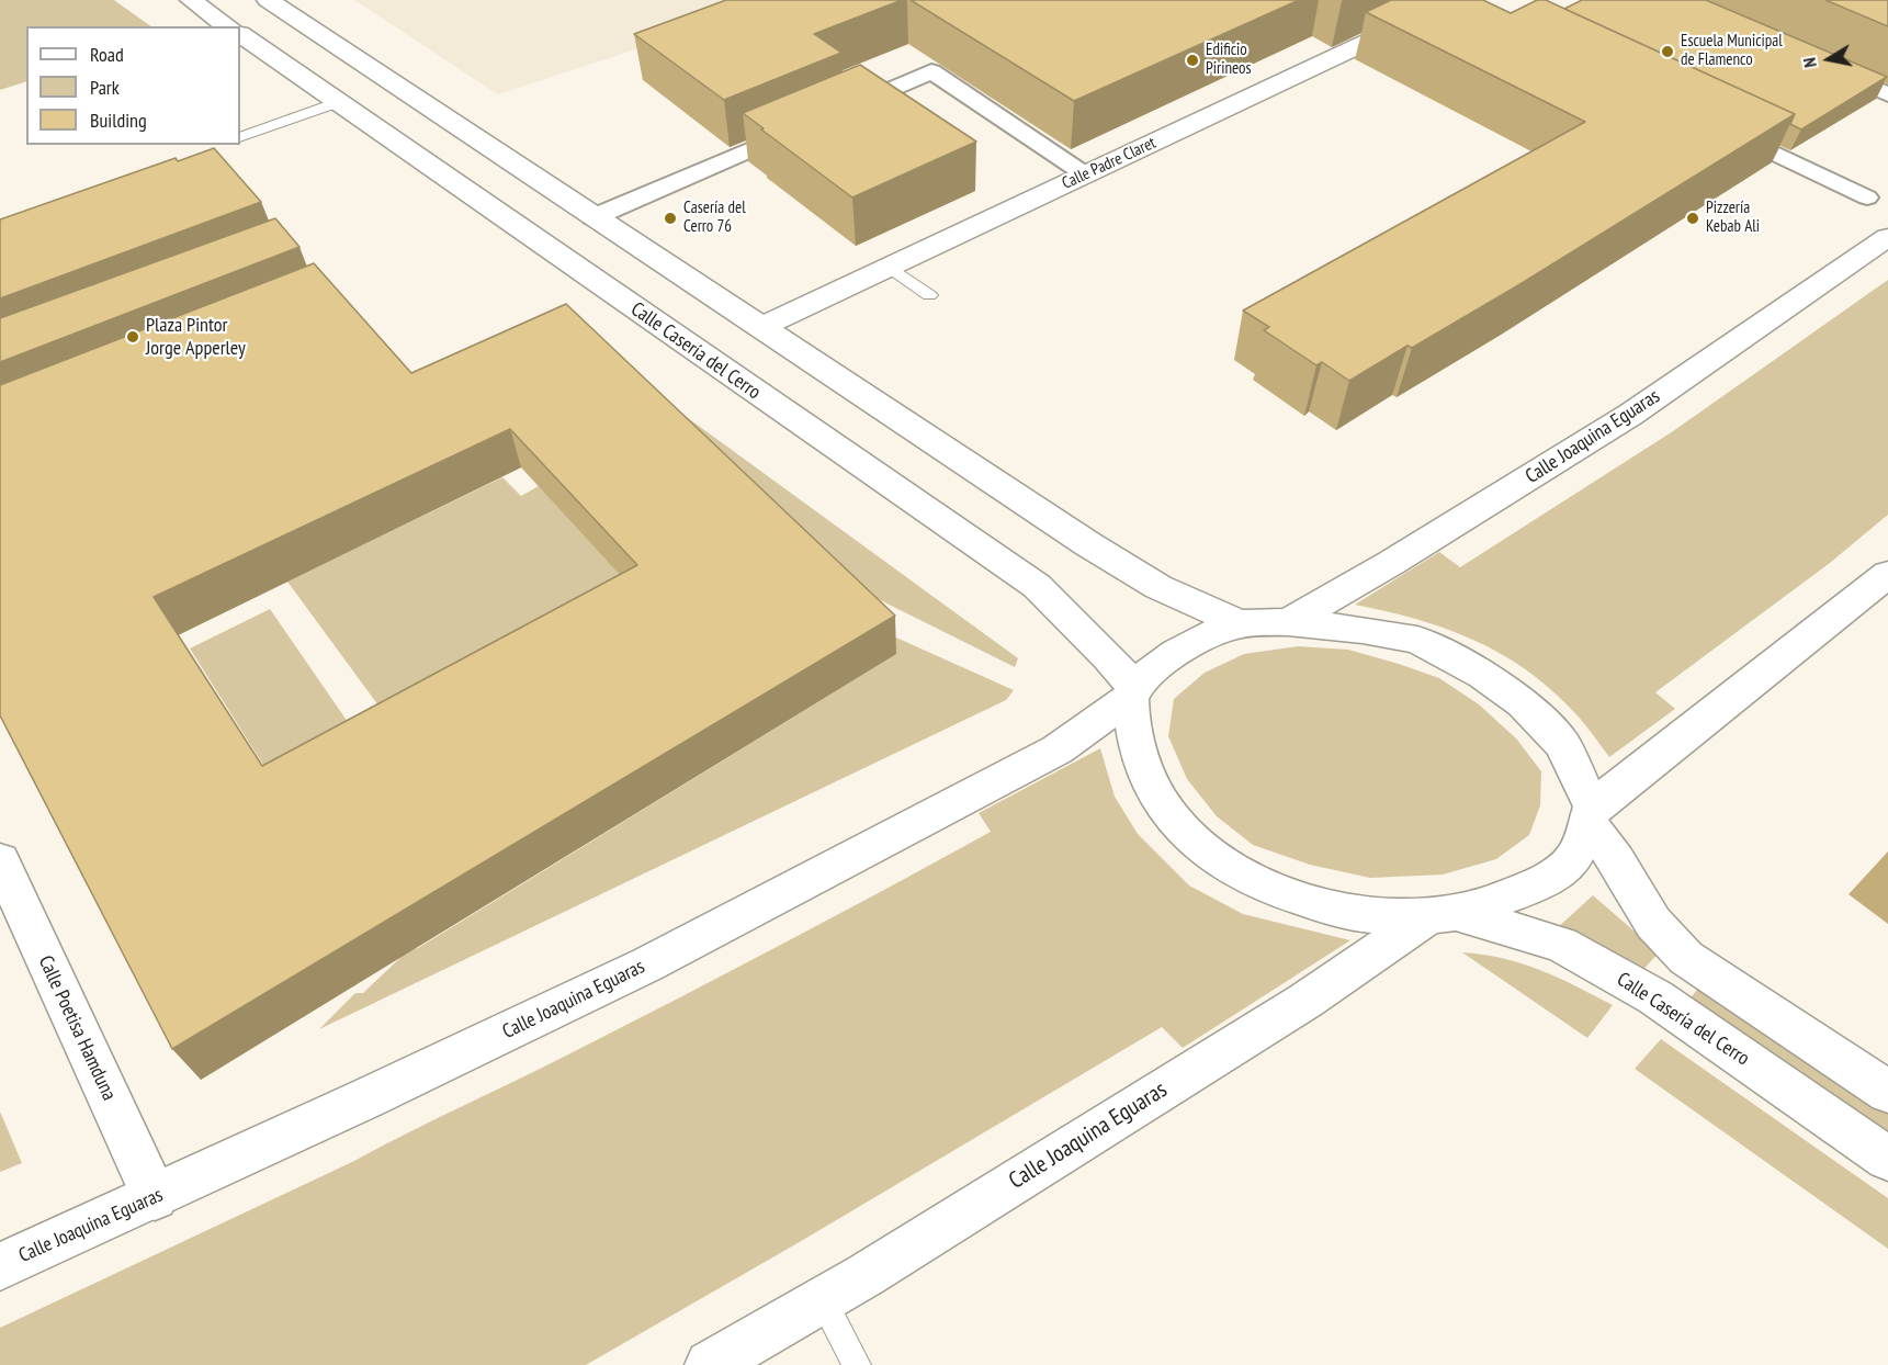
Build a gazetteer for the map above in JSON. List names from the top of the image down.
{
  "streets": {
    "main road": [
      "Calle Padre Claret",
      "Calle Casería del Cerro",
      "Calle Joaquina Eguaras",
      "Calle Poetisa Hamduna"
    ]
  },
  "crossings": [
    ["Calle Casería del Cerro", "Calle Joaquina Eguaras"],
    ["Calle Joaquina Eguaras", "Calle Poetisa Hamduna"]
  ],
  "places": [
    "Escuela Municipal de Flamenco",
    "Edificio Pirineos",
    "Casería del Cerro 76",
    "Pizzería Kebab Ali",
    "Plaza Pintor Jorge Apperley"
  ],
  "legend": ["Road", "Park", "Building"],
  "north": "left"
}
